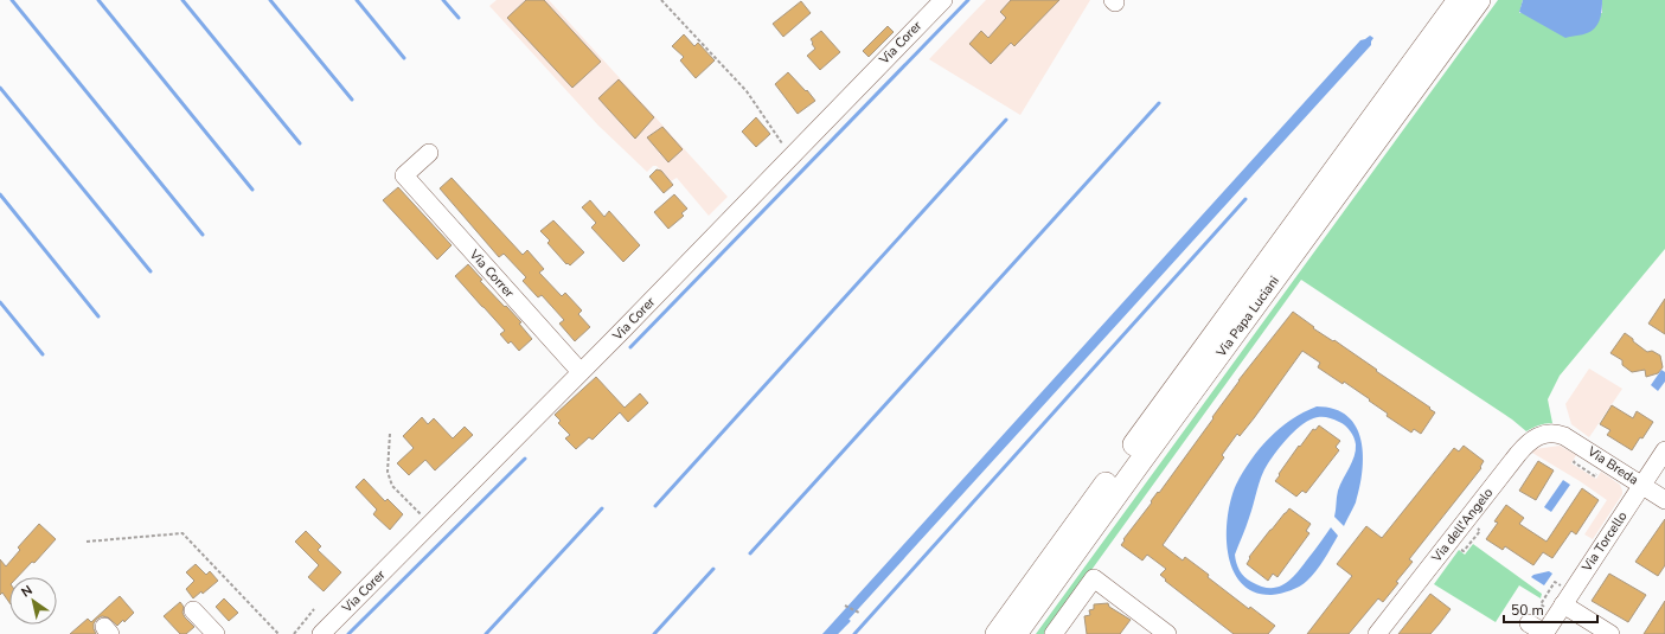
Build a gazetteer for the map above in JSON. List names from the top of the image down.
{
  "streets": {
    "main road": ["Via Papa Luciani"],
    "street": [
      "Via Corer",
      "Via Correr",
      "Via Breda",
      "Via dell'Angelo",
      "Via Torcello"
    ]
  },
  "crossings": [
    ["Via Corer", "Via Correr"],
    ["Via Breda", "Via dell'Angelo"],
    ["Via Breda", "Via Torcello"]
  ],
  "scale_bar": "50 m",
  "north": "top left"
}
